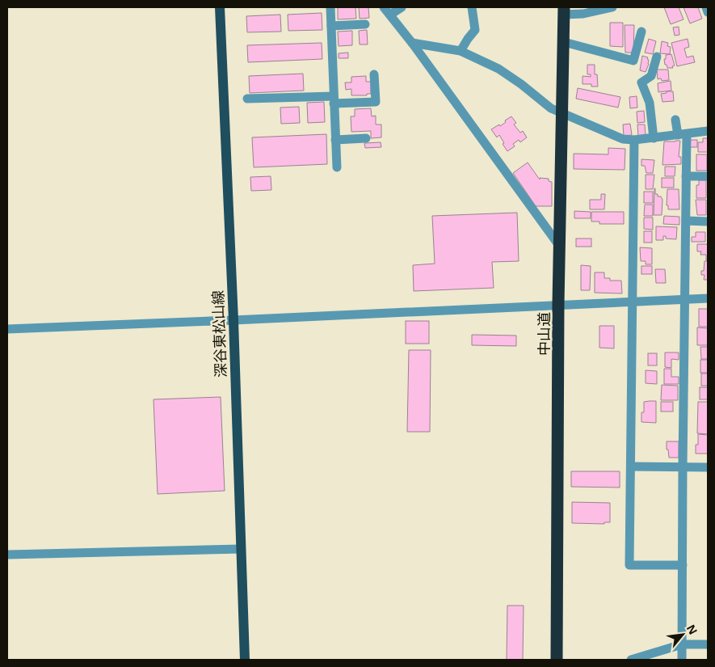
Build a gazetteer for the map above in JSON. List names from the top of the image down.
{
  "streets": {
    "highway": ["中山道"],
    "main road": ["深谷東松山線"]
  },
  "north": "top right"
}
